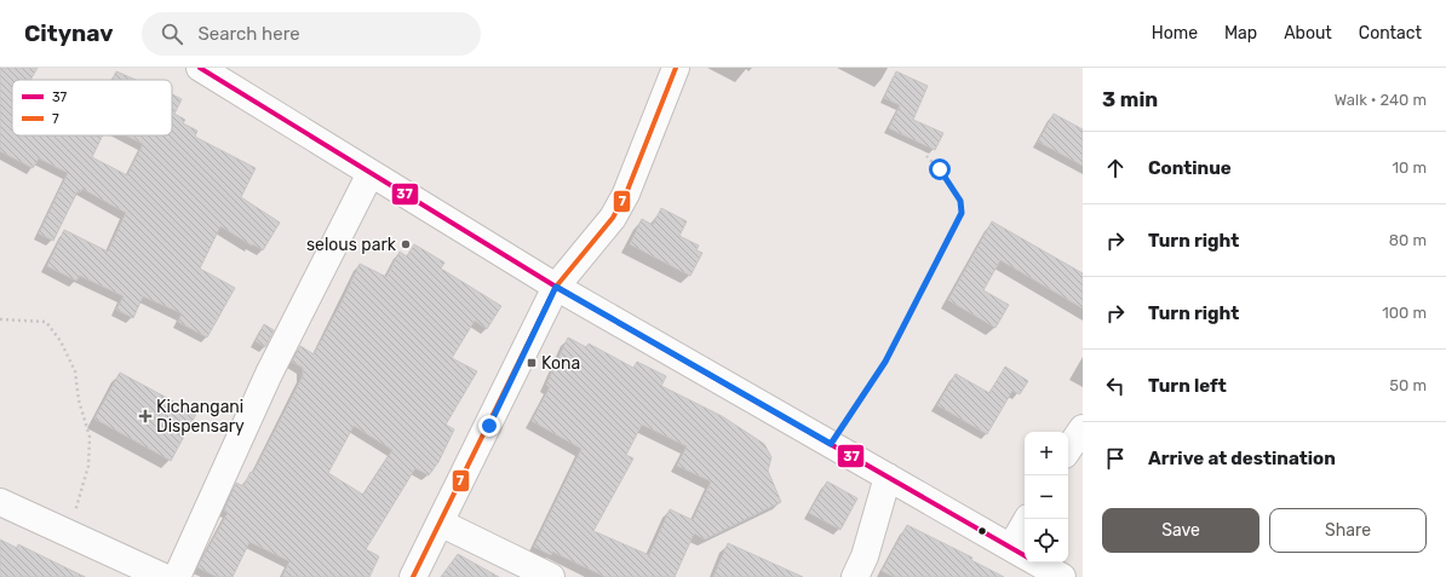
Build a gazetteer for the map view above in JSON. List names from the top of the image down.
{
  "places": {
    "other": ["selous park"],
    "transit": ["Kona"],
    "health": ["Kichangani Dispensary"]
  },
  "lines": ["transit line 37", "transit line 7"],
  "legend": ["37", "7"],
  "page": {
    "header": "Citynav",
    "search": "Search here",
    "nav": [
      "Home",
      "Map",
      "About",
      "Contact"
    ],
    "heading": ["3 min", "Walk · 240 m"],
    "list": [
      ["Continue", "10 m"],
      ["Turn right", "80 m"],
      ["Turn right", "100 m"],
      ["Turn left", "50 m"],
      "Arrive at destination"
    ],
    "map_buttons": ["+", "−"],
    "buttons": ["Save", "Share"]
  }
}
